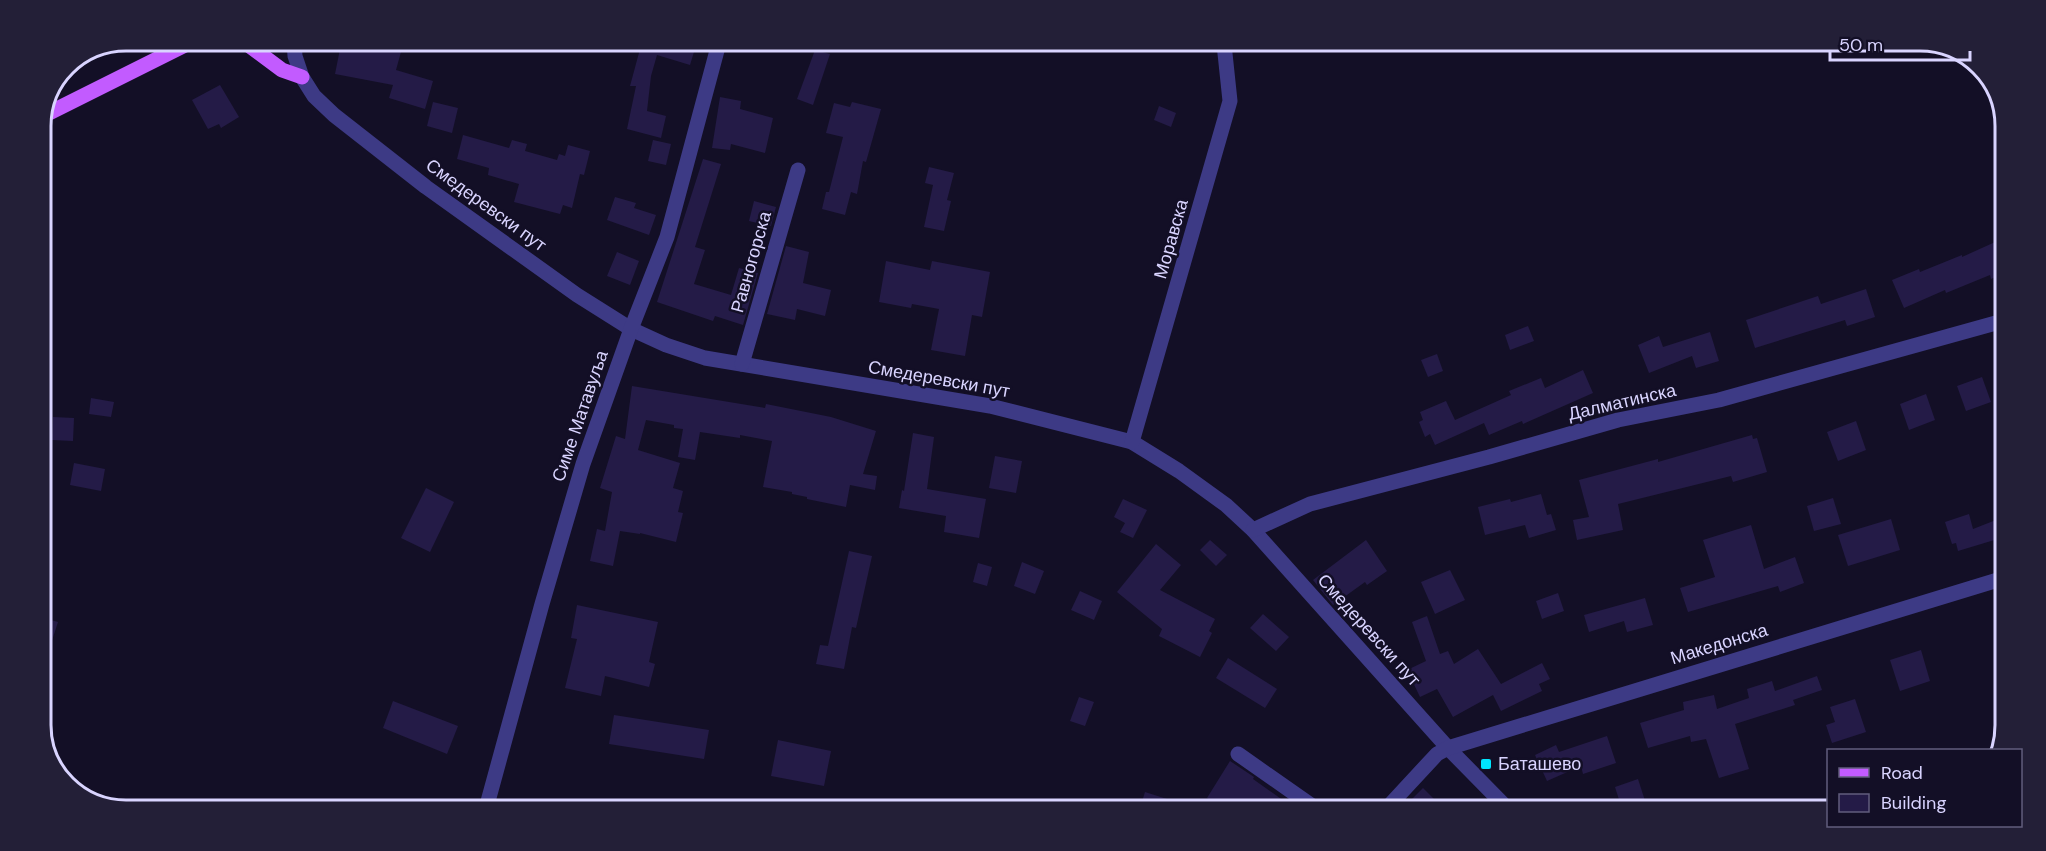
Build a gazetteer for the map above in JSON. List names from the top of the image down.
{
  "streets": {
    "street": [
      "Смедеревски пут",
      "Моравска",
      "Равногорска",
      "Далматинска",
      "Симе Матавуља",
      "Македонска"
    ]
  },
  "crossings": [
    ["Смедеревски пут", "Моравска"],
    ["Смедеревски пут", "Равногорска"],
    ["Смедеревски пут", "Далматинска"],
    ["Смедеревски пут", "Симе Матавуља"],
    ["Смедеревски пут", "Македонска"]
  ],
  "places": {
    "transit": ["Баташево"]
  },
  "legend": ["Road", "Building"],
  "scale_bar": "50 m"
}
